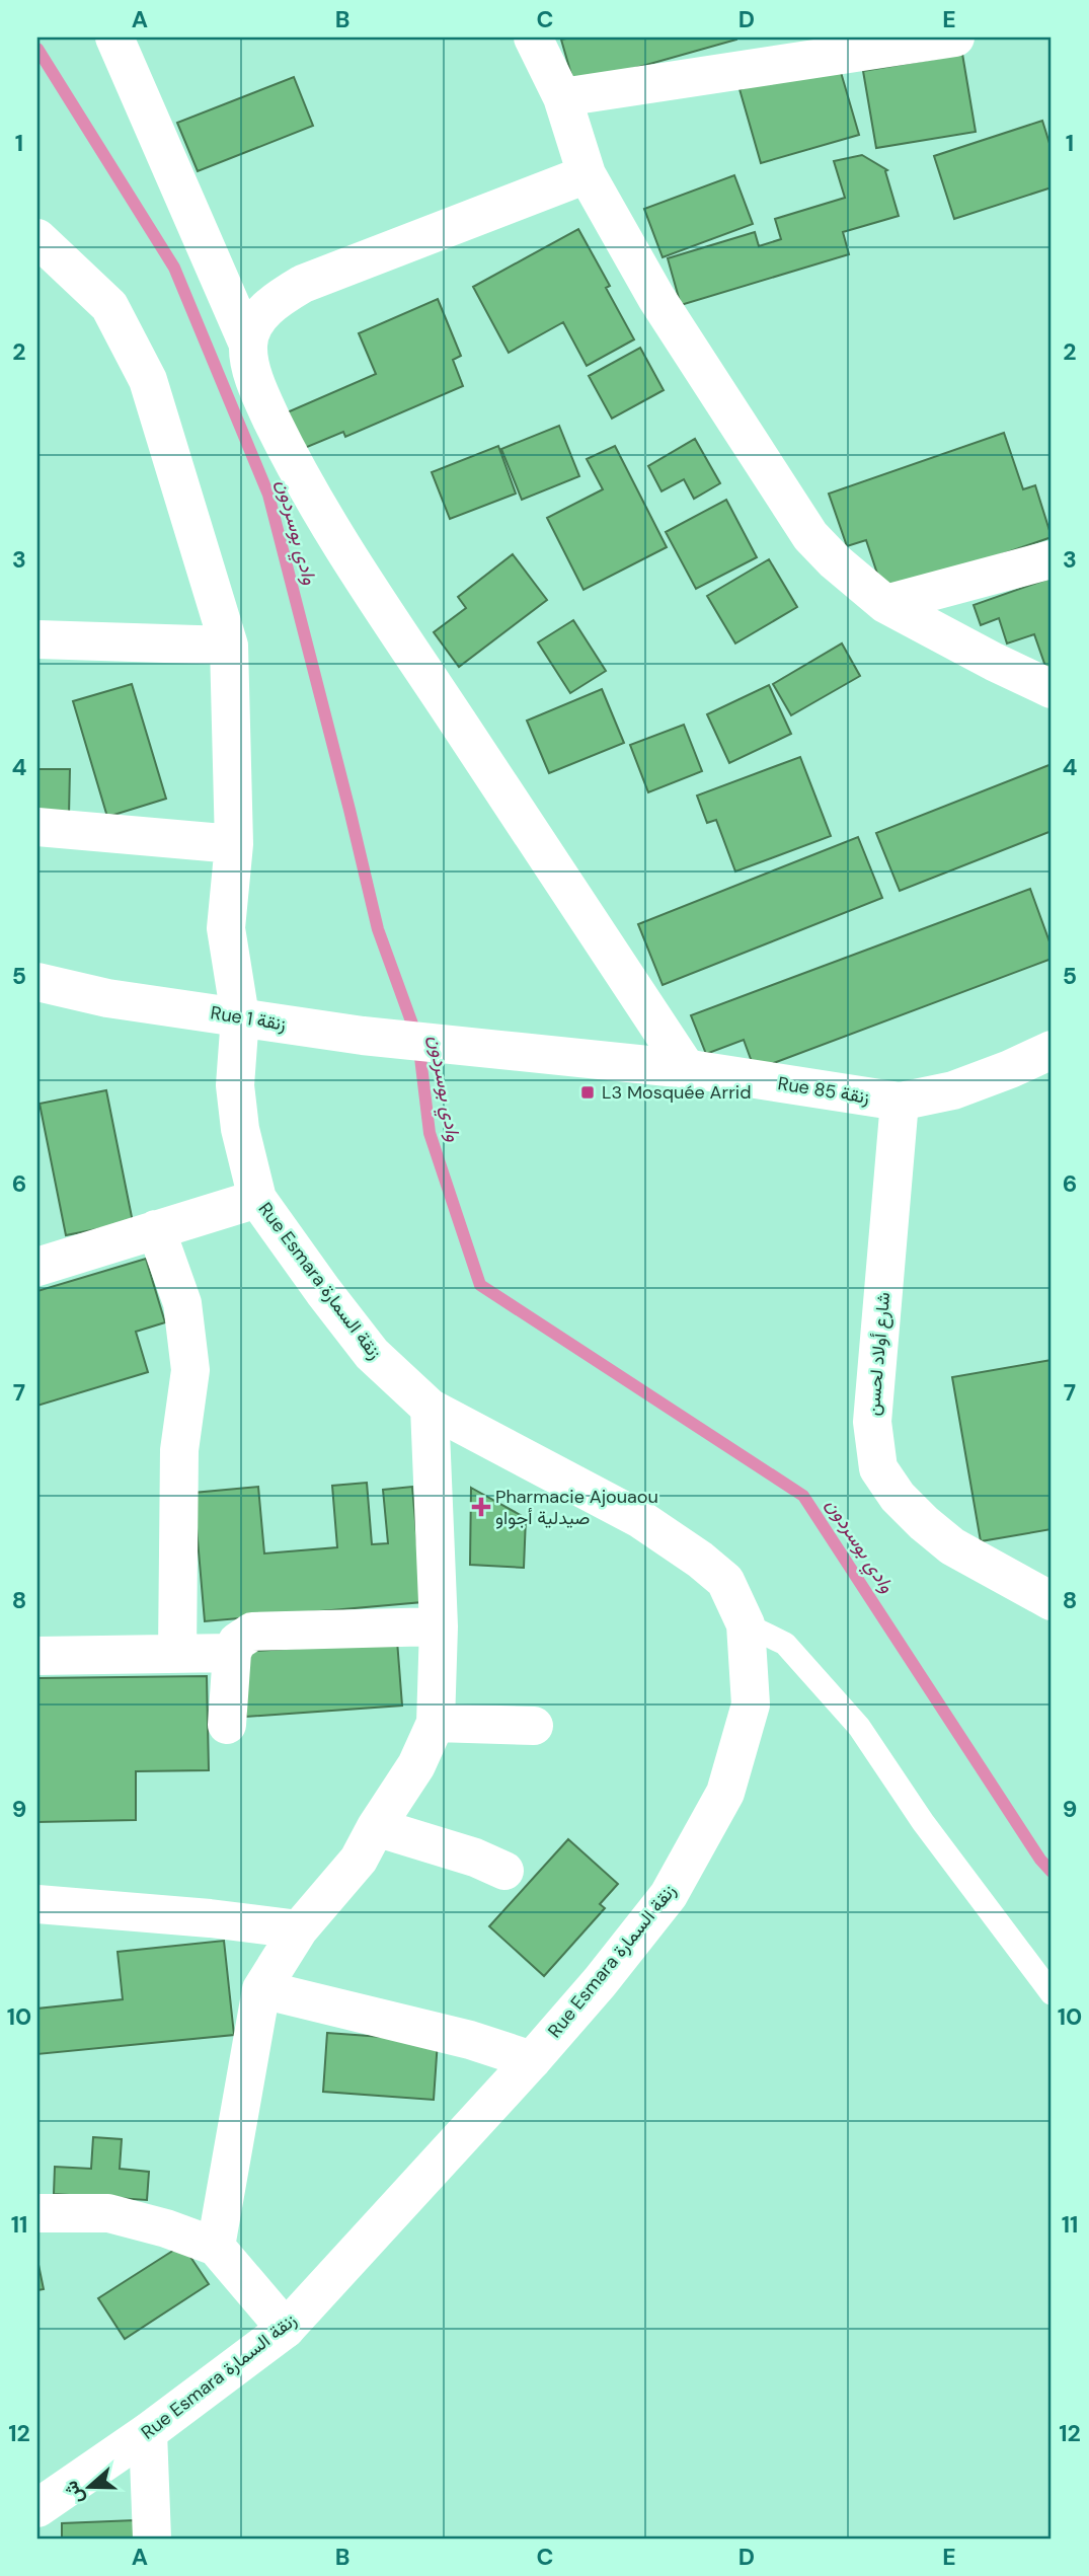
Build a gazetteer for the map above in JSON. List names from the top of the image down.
{
  "streets": {
    "street": [
      "Rue زنقة 1",
      "Rue 85 زنقة",
      "Rue Esmara زنقة السمارة",
      "شارع أولاد لحسن"
    ]
  },
  "crossings": [
    ["Rue زنقة 1", "Rue 85 زنقة"],
    ["Rue زنقة 1", "Rue Esmara زنقة السمارة"],
    ["Rue 85 زنقة", "شارع أولاد لحسن"]
  ],
  "water": ["وادي بوسردون"],
  "places": {
    "transit": ["L3 Mosquée Arrid"],
    "health": ["Pharmacie Ajouaou صيدلية أجواو"]
  },
  "north": "left",
  "grid": {
    "columns": [
      "A",
      "B",
      "C",
      "D",
      "E"
    ],
    "rows": [
      "1",
      "2",
      "3",
      "4",
      "5",
      "6",
      "7",
      "8",
      "9",
      "10",
      "11",
      "12"
    ]
  }
}
